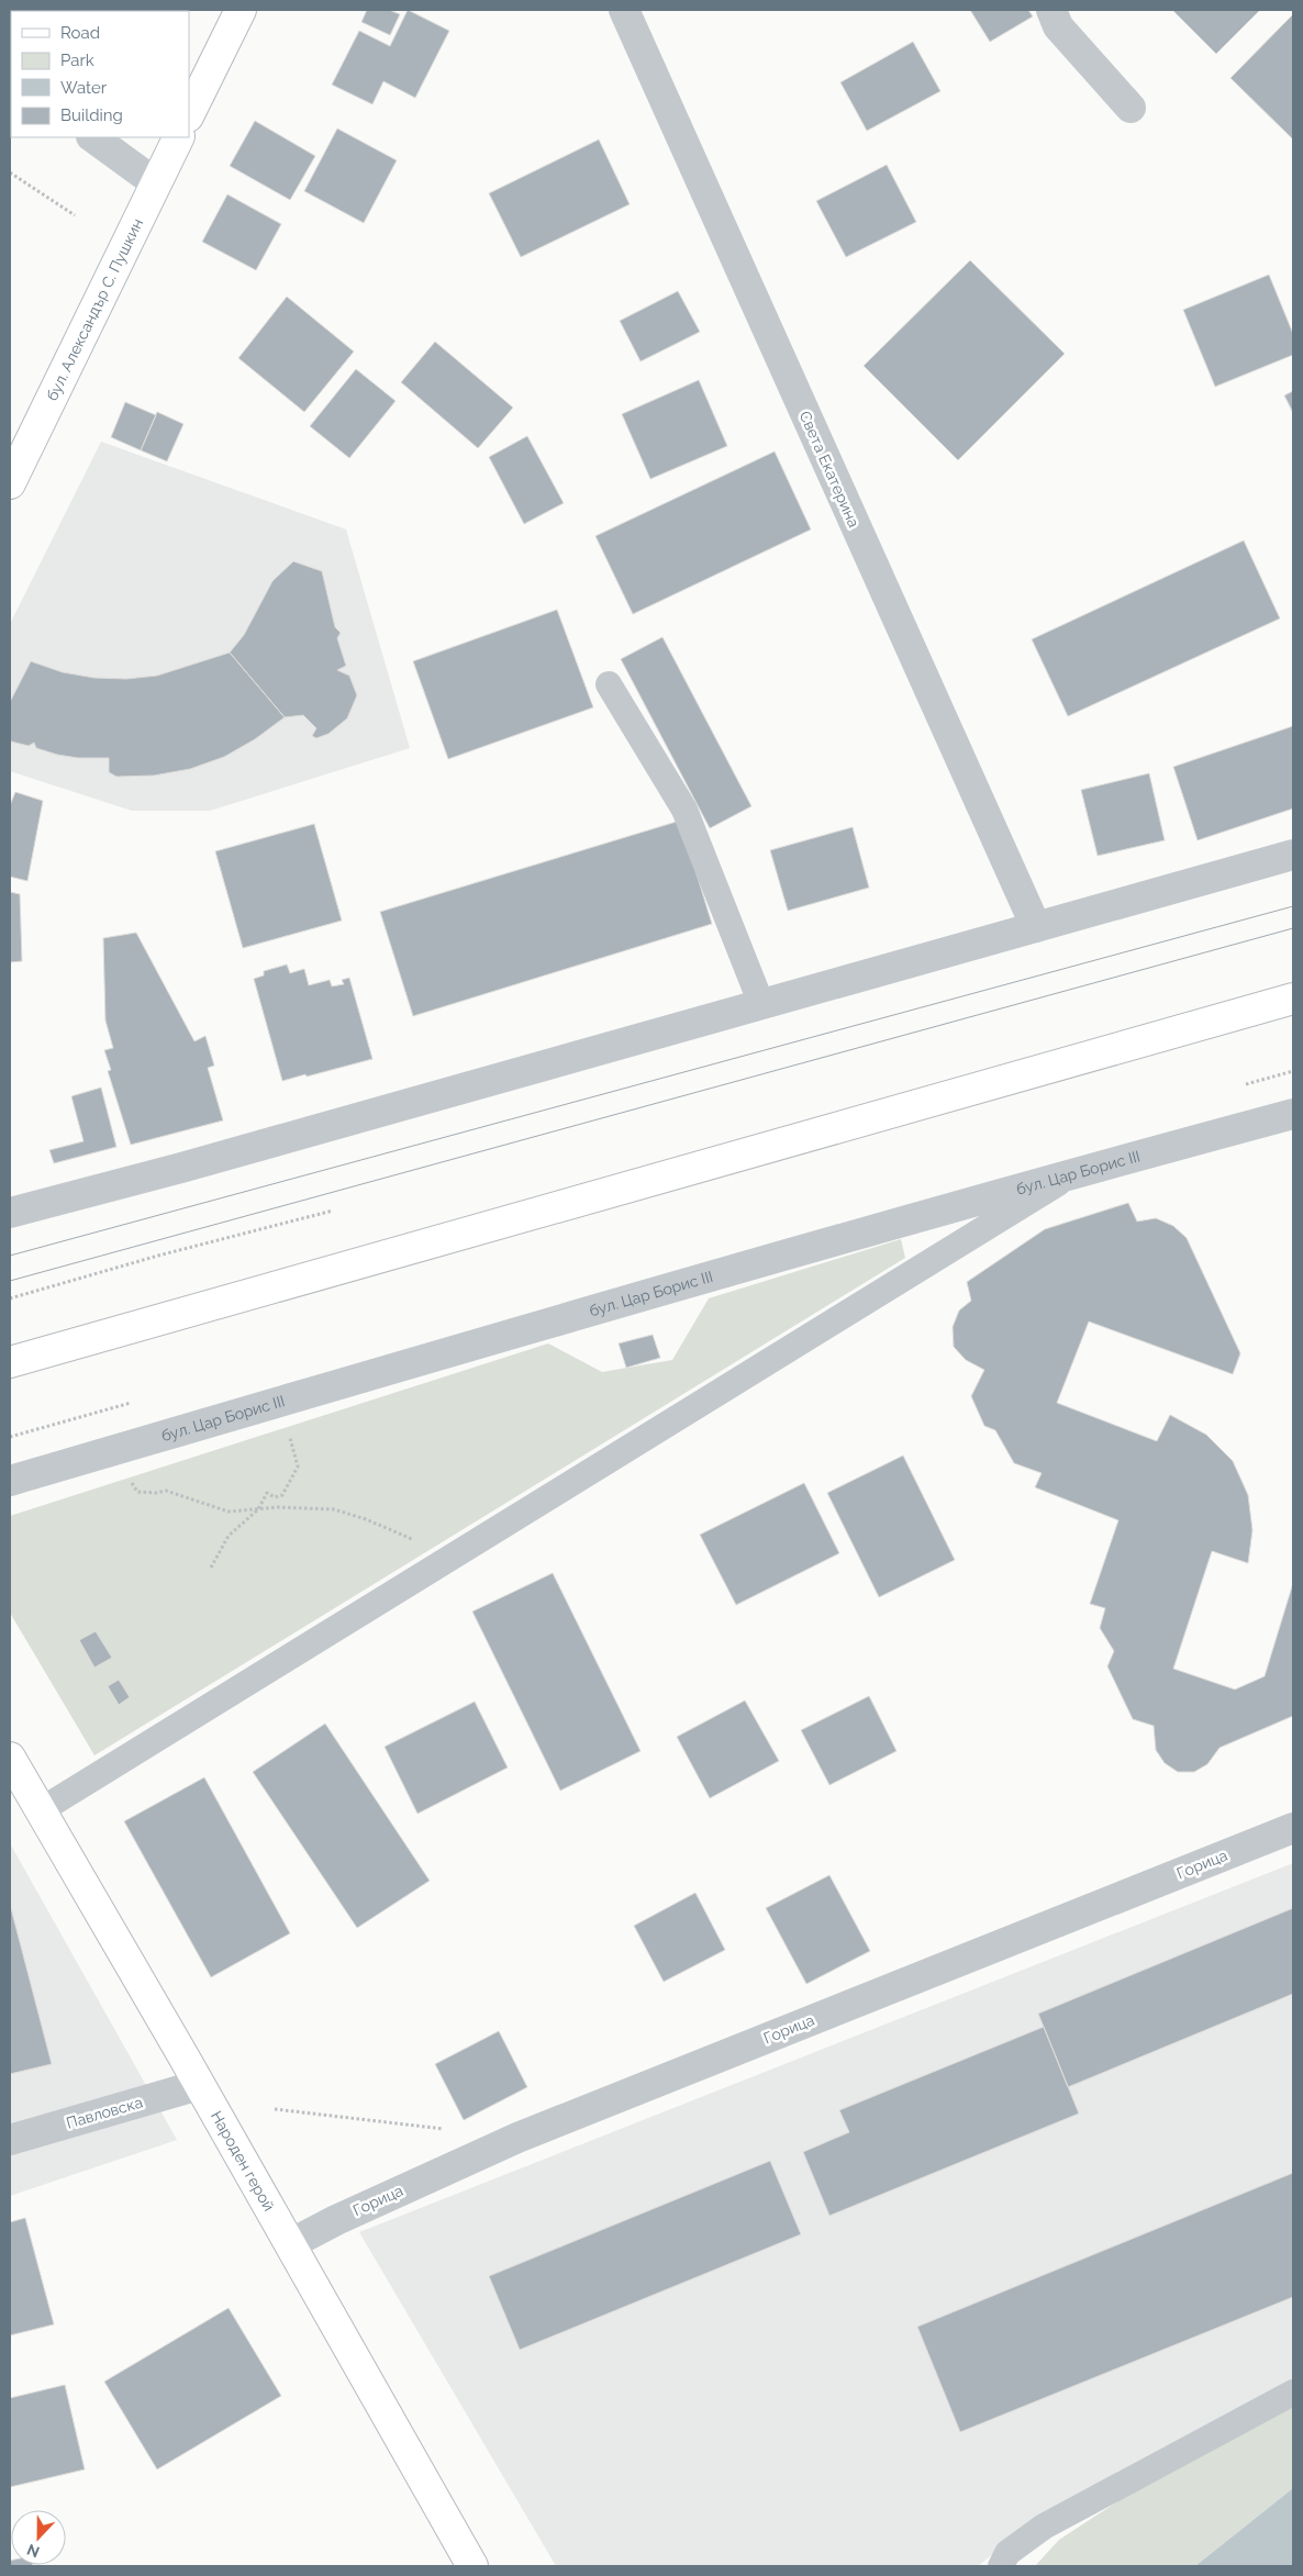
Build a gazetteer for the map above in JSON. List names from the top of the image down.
{
  "streets": {
    "main road": ["бул. Александър С. Пушкин", "Народен герой"],
    "street": [
      "Света Екатерина",
      "бул. Цар Борис III",
      "Горица",
      "Павловска"
    ]
  },
  "crossings": [
    ["Горица", "Народен герой"],
    ["Павловска", "Народен герой"]
  ],
  "legend": [
    "Road",
    "Park",
    "Water",
    "Building"
  ],
  "north": "bottom"
}
